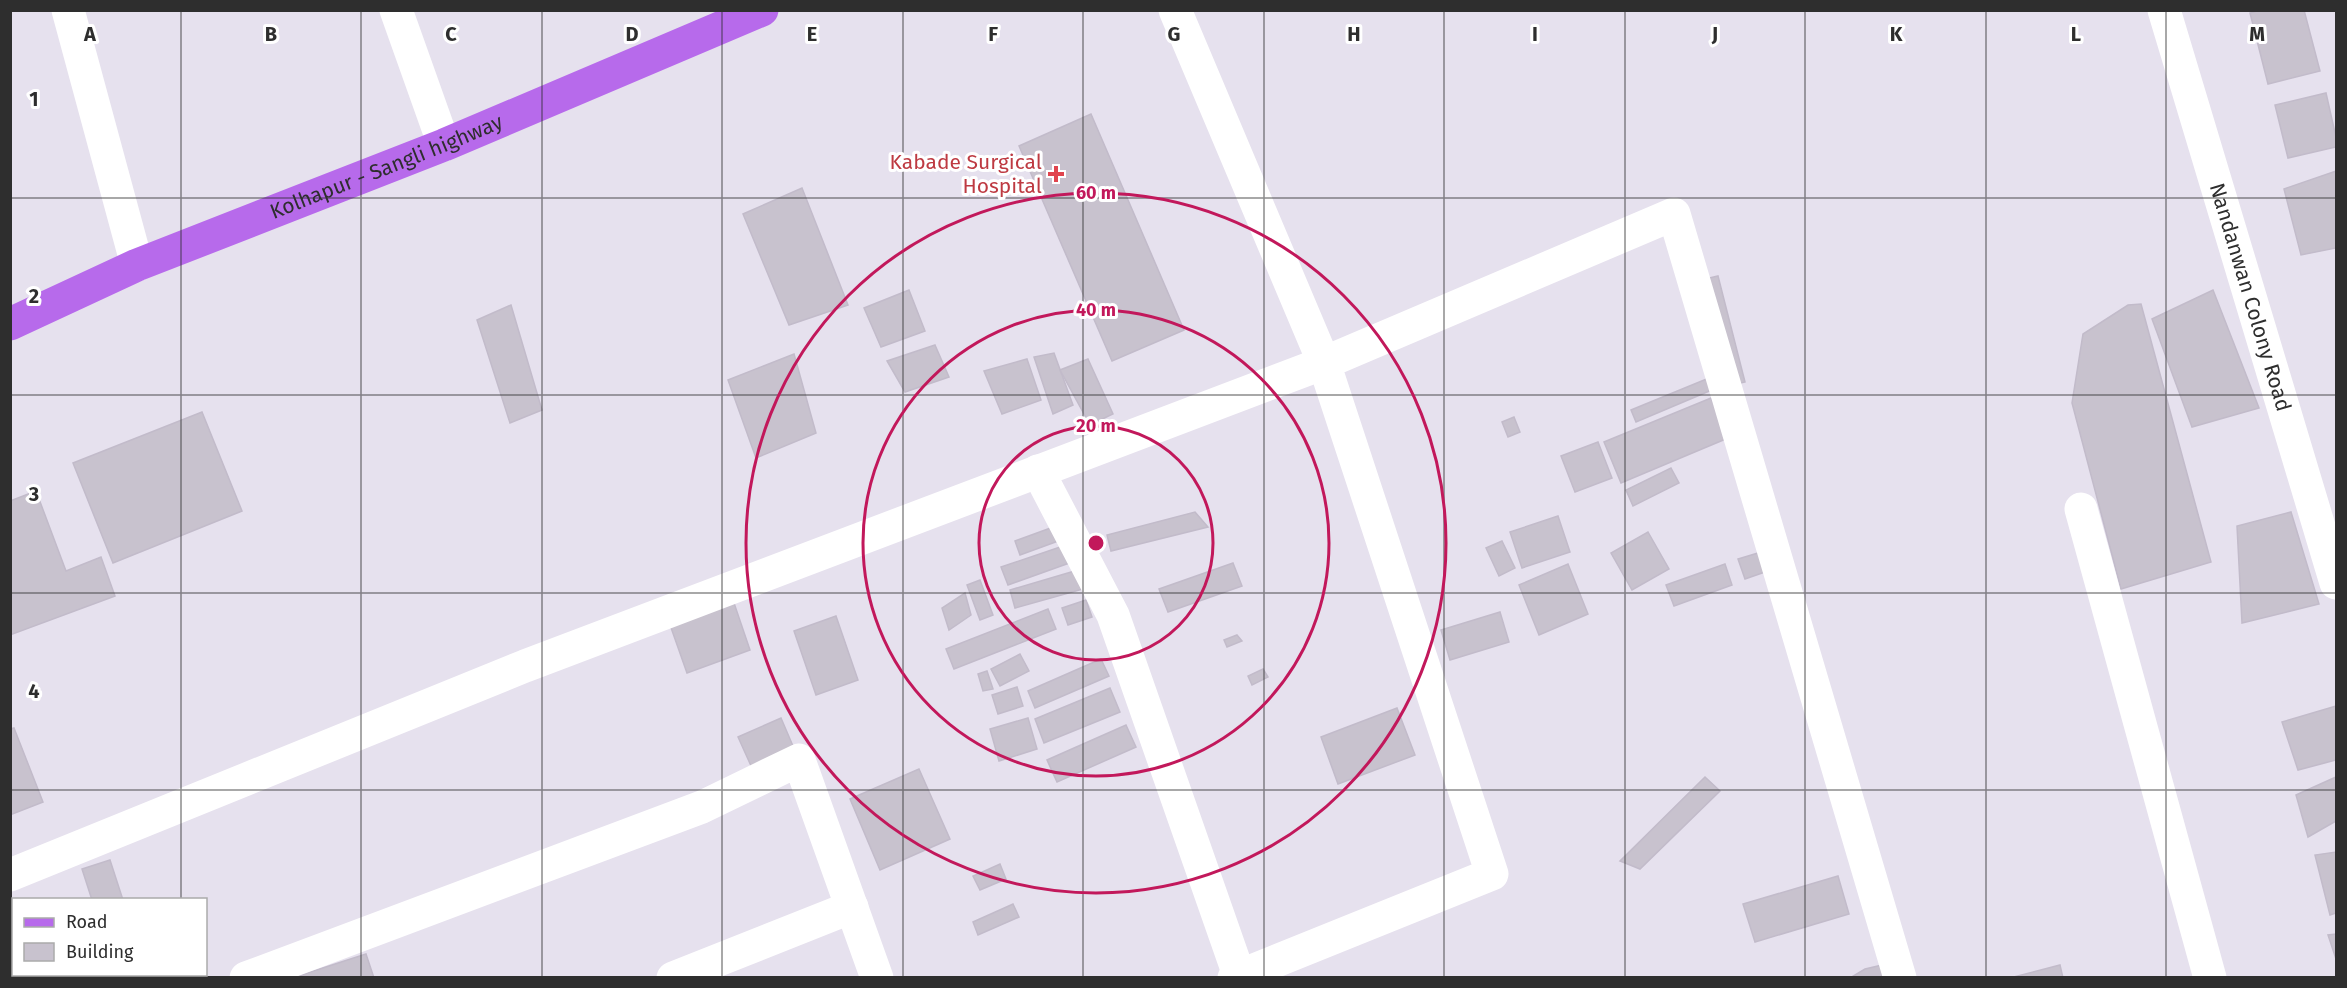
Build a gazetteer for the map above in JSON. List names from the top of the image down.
{
  "streets": {
    "main road": ["Kolhapur - Sangli highway"],
    "street": ["Nandanwan Colony Road"]
  },
  "places": {
    "health": ["Kabade Surgical Hospital"]
  },
  "legend": ["Road", "Building"],
  "grid": {
    "columns": [
      "A",
      "B",
      "C",
      "D",
      "E",
      "F",
      "G",
      "H",
      "I",
      "J",
      "K",
      "L",
      "M"
    ],
    "rows": [
      "1",
      "2",
      "3",
      "4"
    ]
  },
  "rings": ["60 m", "40 m", "20 m"]
}
